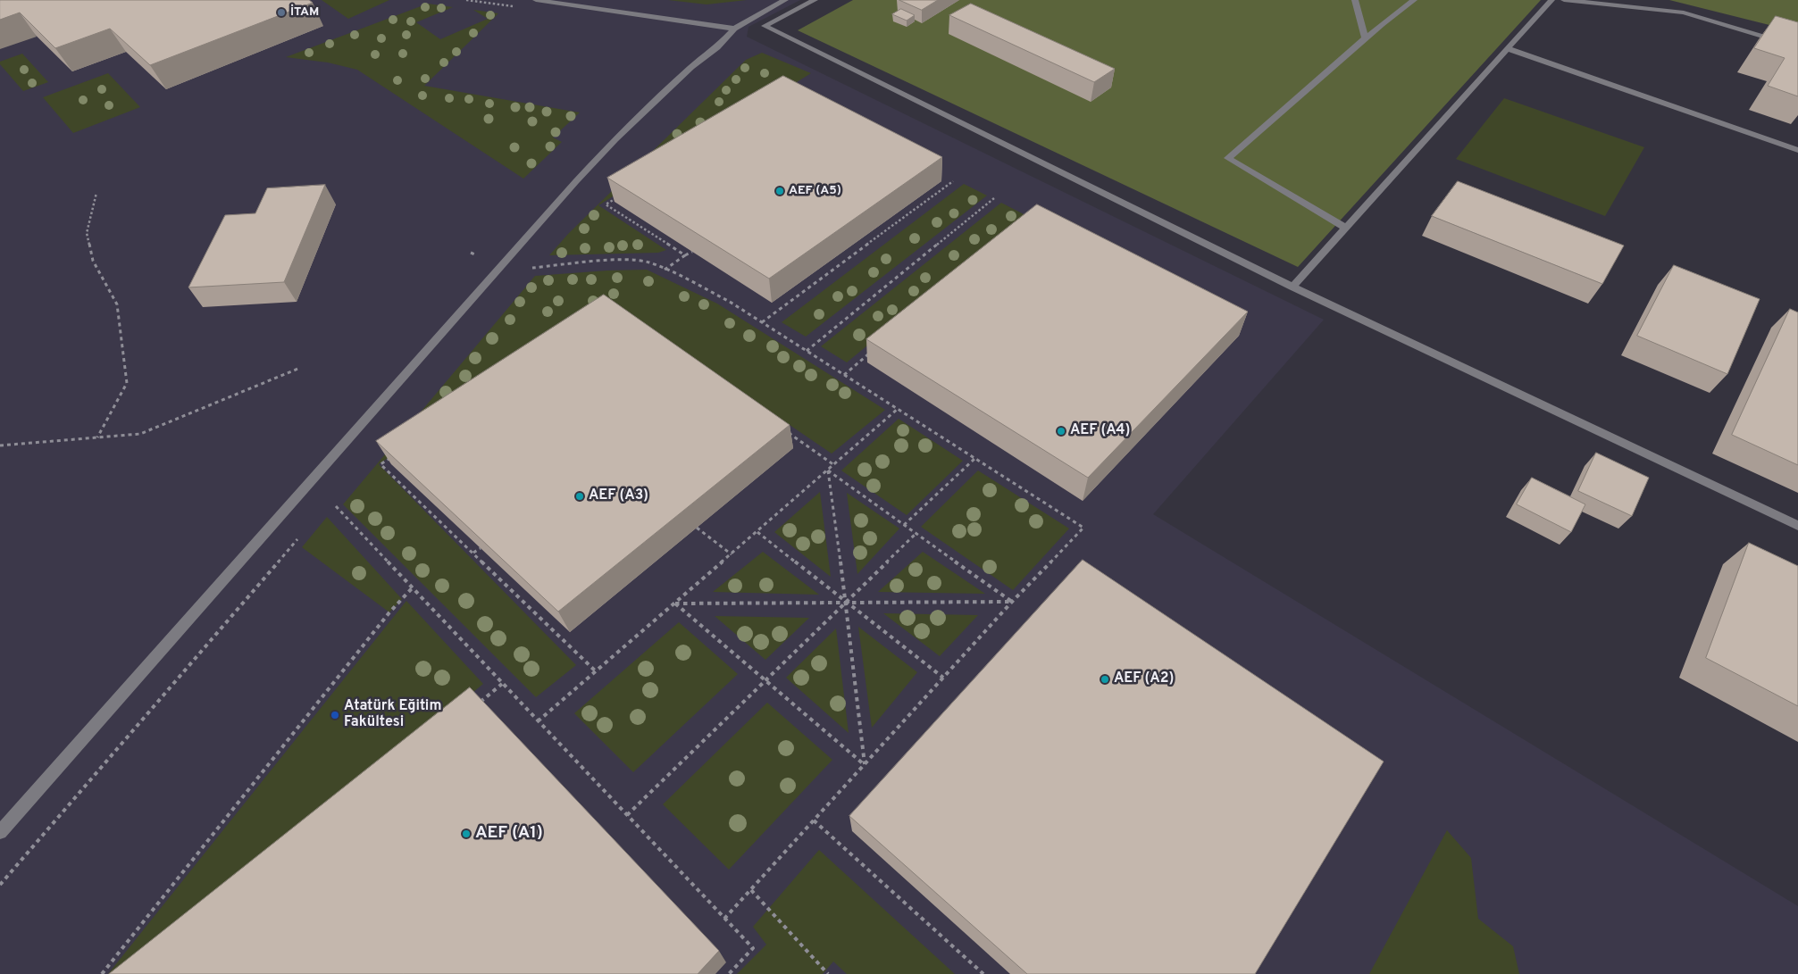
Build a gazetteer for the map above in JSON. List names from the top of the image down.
{
  "places": [
    "İTAM",
    "AEF (A5)",
    "AEF (A4)",
    "AEF (A3)",
    "AEF (A2)",
    "Atatürk Eğitim Fakültesi",
    "AEF (A1)"
  ]
}
